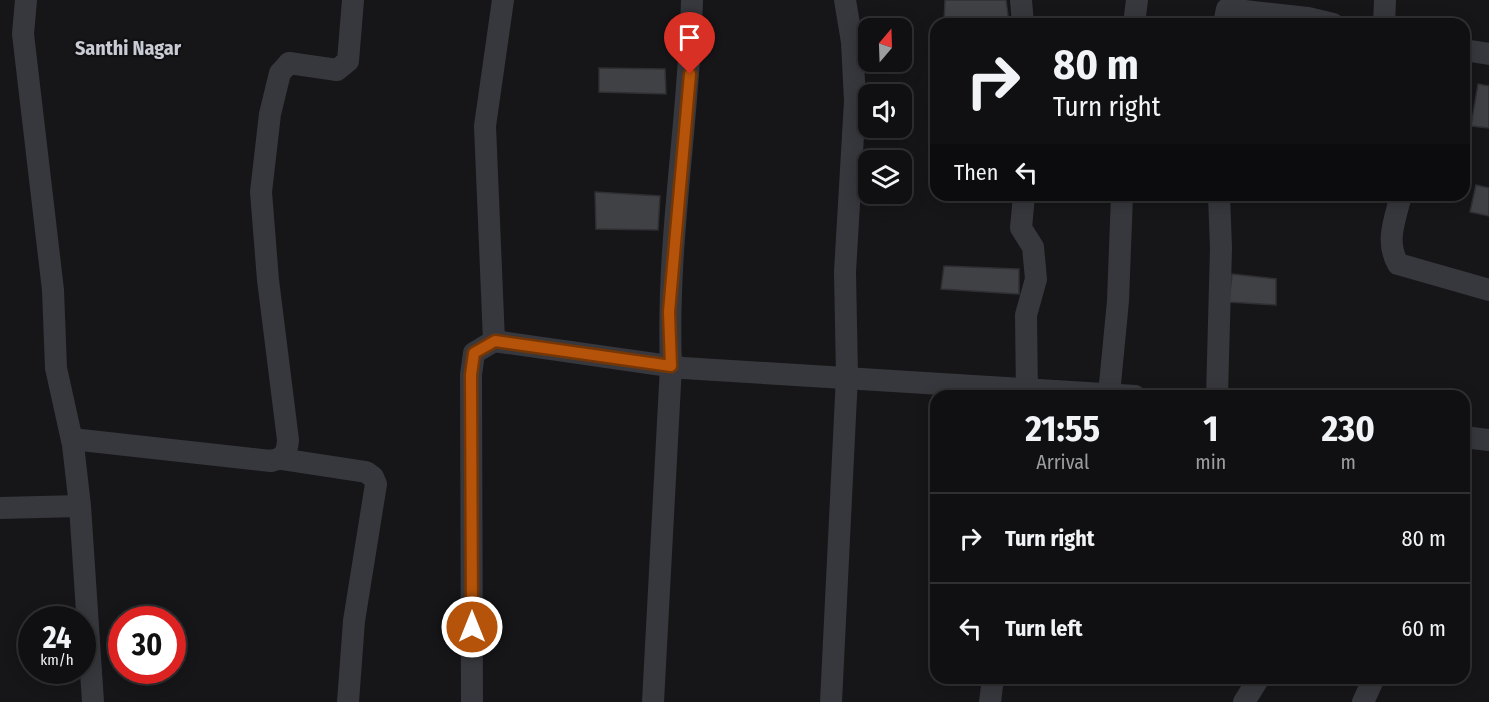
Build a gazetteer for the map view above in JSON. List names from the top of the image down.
{
  "districts": ["Santhi Nagar"],
  "north": "top",
  "page": {
    "turn": ["80 m", "Turn right"],
    "then": "Then",
    "eta": [
      "21:55",
      "Arrival",
      "1",
      "min",
      "230",
      "m"
    ],
    "list": [
      {
        "name": "Turn right",
        "value": "80 m"
      },
      {
        "name": "Turn left",
        "value": "60 m"
      }
    ],
    "speed": "24 km/h",
    "limit": "30"
  }
}
